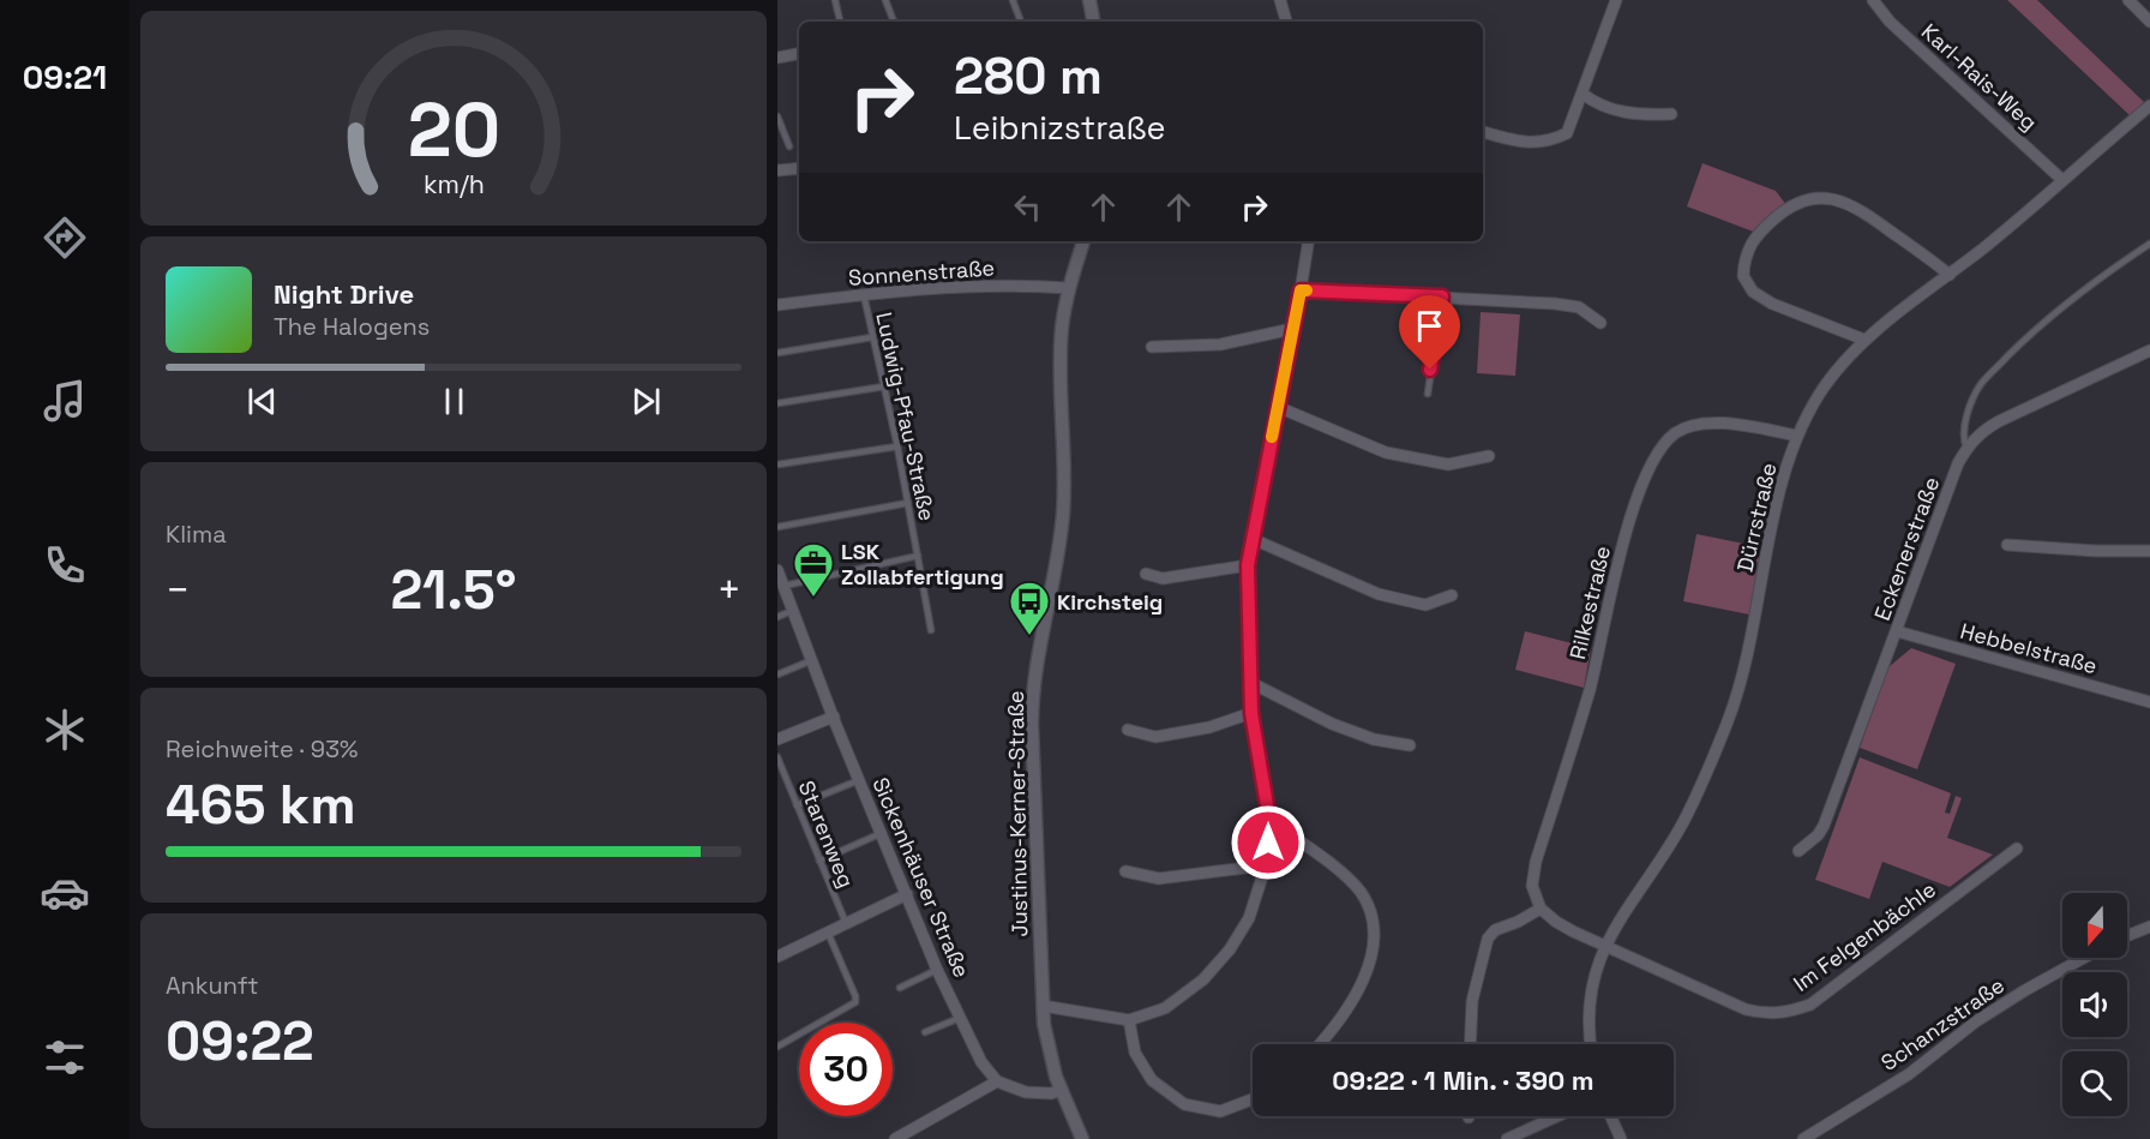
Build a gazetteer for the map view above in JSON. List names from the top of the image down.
{
  "streets": {
    "street": [
      "Karl-Rais-Weg",
      "Sonnenstraße",
      "Dürrstraße",
      "Eckenerstraße",
      "Rilkestraße",
      "Hebbelstraße",
      "Justinus-Kerner-Straße",
      "Sickenhäuser Straße",
      "Im Felgenbächle",
      "Schanzstraße"
    ],
    "lane": ["Ludwig-Pfau-Straße", "Starenweg"]
  },
  "crossings": [
    ["Karl-Rais-Weg", "Dürrstraße"],
    ["Sonnenstraße", "Ludwig-Pfau-Straße"],
    ["Sonnenstraße", "Justinus-Kerner-Straße"],
    ["Dürrstraße", "Rilkestraße"],
    ["Dürrstraße", "Im Felgenbächle"],
    ["Eckenerstraße", "Hebbelstraße"]
  ],
  "places": {
    "office": ["LSK Zollabfertigung"],
    "bus stop": ["Kirchsteig"]
  },
  "north": "bottom",
  "page": {
    "tabs": "09:21",
    "turn": ["280 m", "Leibnizstraße"],
    "song": ["Night Drive", "The Halogens"],
    "tile": [
      "Klima",
      ["Reichweite · 93%", "465 km"],
      ["Ankunft", "09:22"]
    ],
    "heat": ["−", "21.5°", "+"],
    "limit": "30",
    "trip": "09:22 · 1 Min. · 390 m",
    "gauge": ["20", "km/h"]
  }
}
